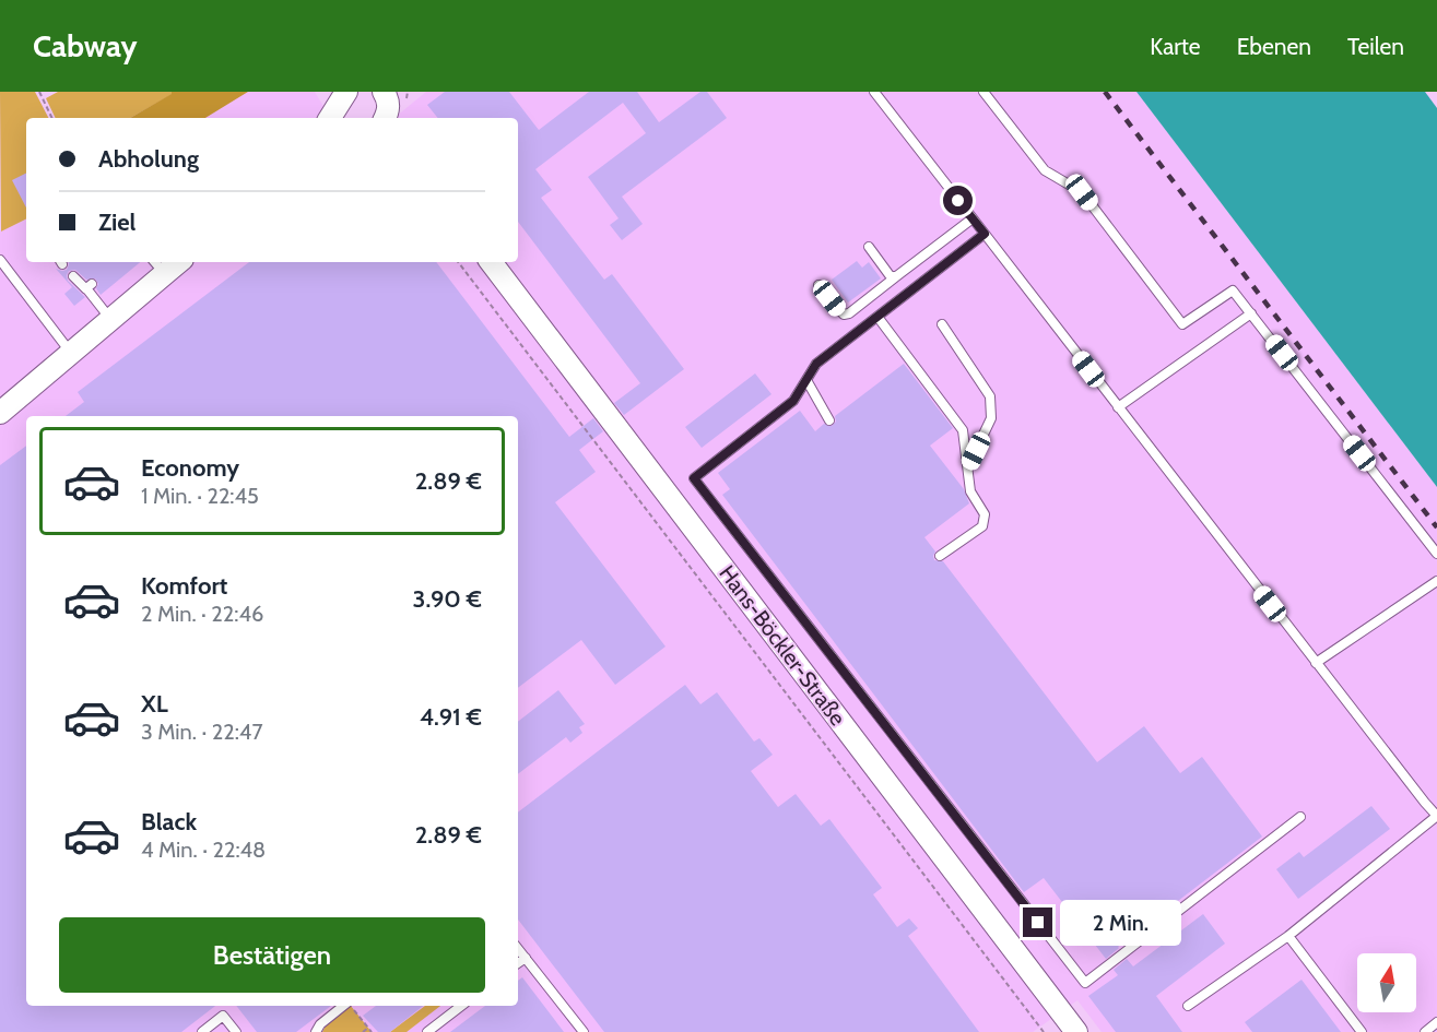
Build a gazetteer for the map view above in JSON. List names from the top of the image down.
{
  "streets": {
    "main road": ["Hans-Böckler-Straße"]
  },
  "north": "top",
  "page": {
    "header": "Cabway",
    "nav": ["Karte", "Ebenen", "Teilen"],
    "banner": ["Abholung", "Ziel"],
    "list": [
      {
        "name": "Economy",
        "note": "1 Min. · 22:45",
        "value": "2.89 €"
      },
      {
        "name": "Komfort",
        "note": "2 Min. · 22:46",
        "value": "3.90 €"
      },
      {
        "name": "XL",
        "note": "3 Min. · 22:47",
        "value": "4.91 €"
      },
      {
        "name": "Black",
        "note": "4 Min. · 22:48",
        "value": "2.89 €"
      }
    ],
    "bubble": "2 Min.",
    "buttons": "Bestätigen"
  }
}
